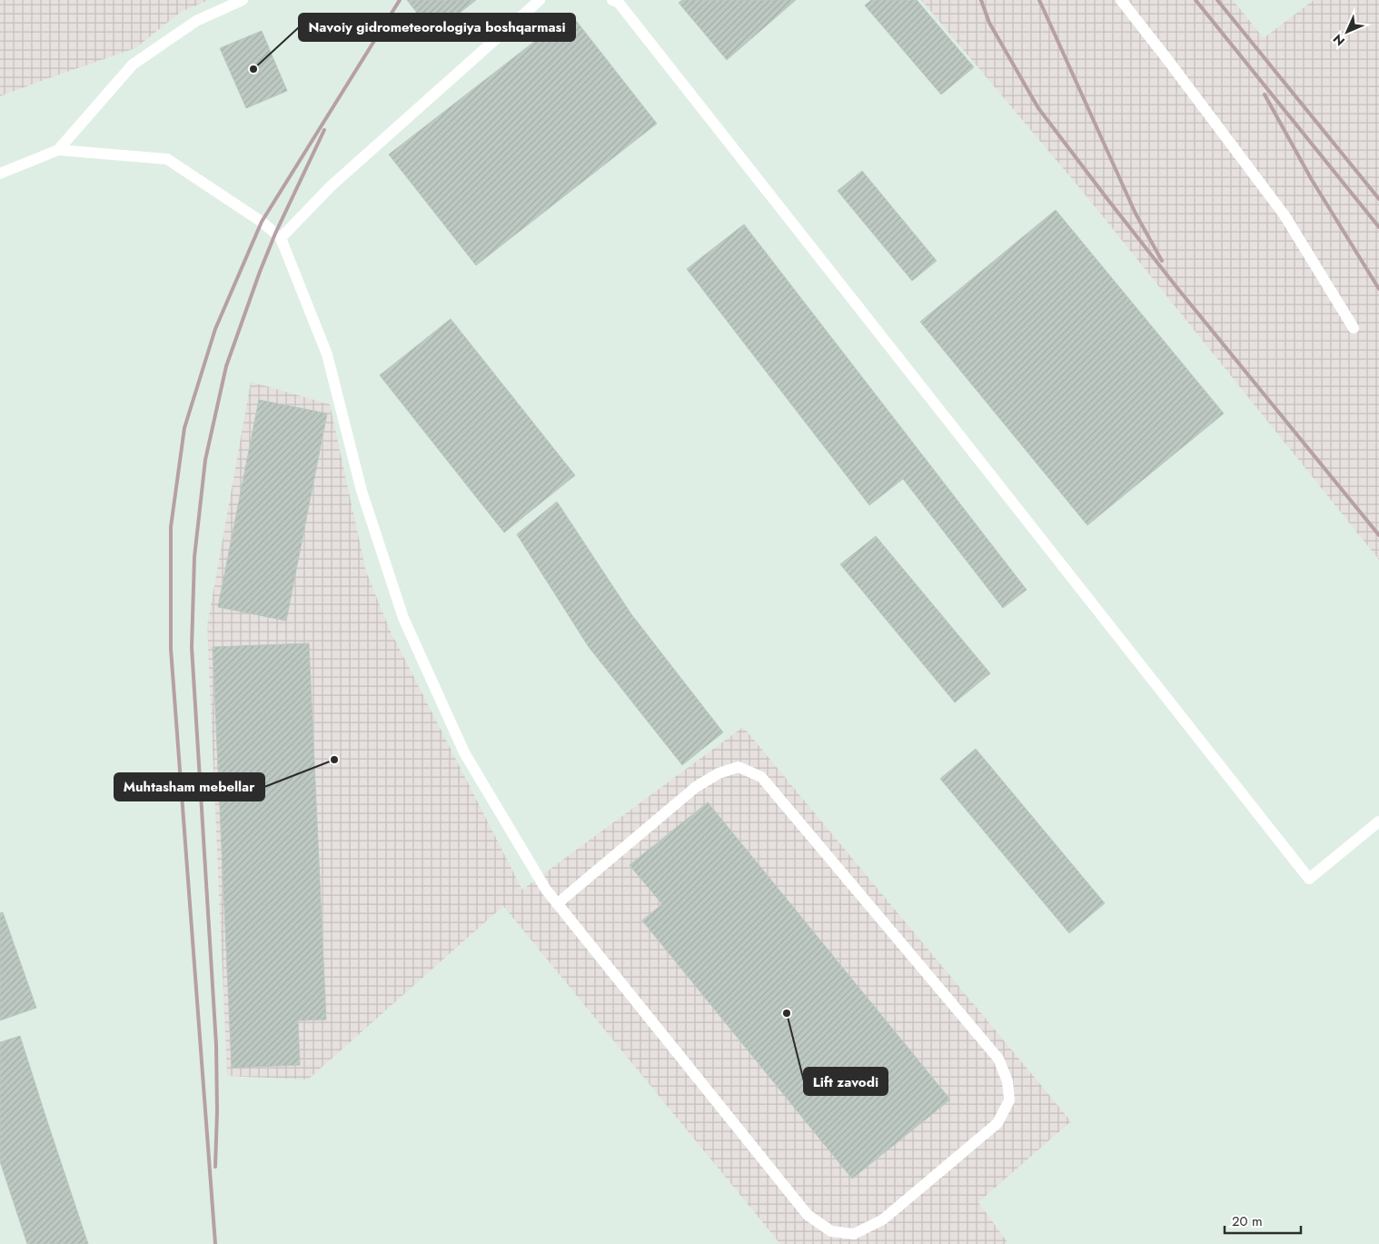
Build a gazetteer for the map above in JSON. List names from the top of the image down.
{
  "places": ["Navoiy gidrometeorologiya boshqarmasi", "Muhtasham mebellar", "Lift zavodi"],
  "scale_bar": "20 m",
  "north": "bottom left"
}
